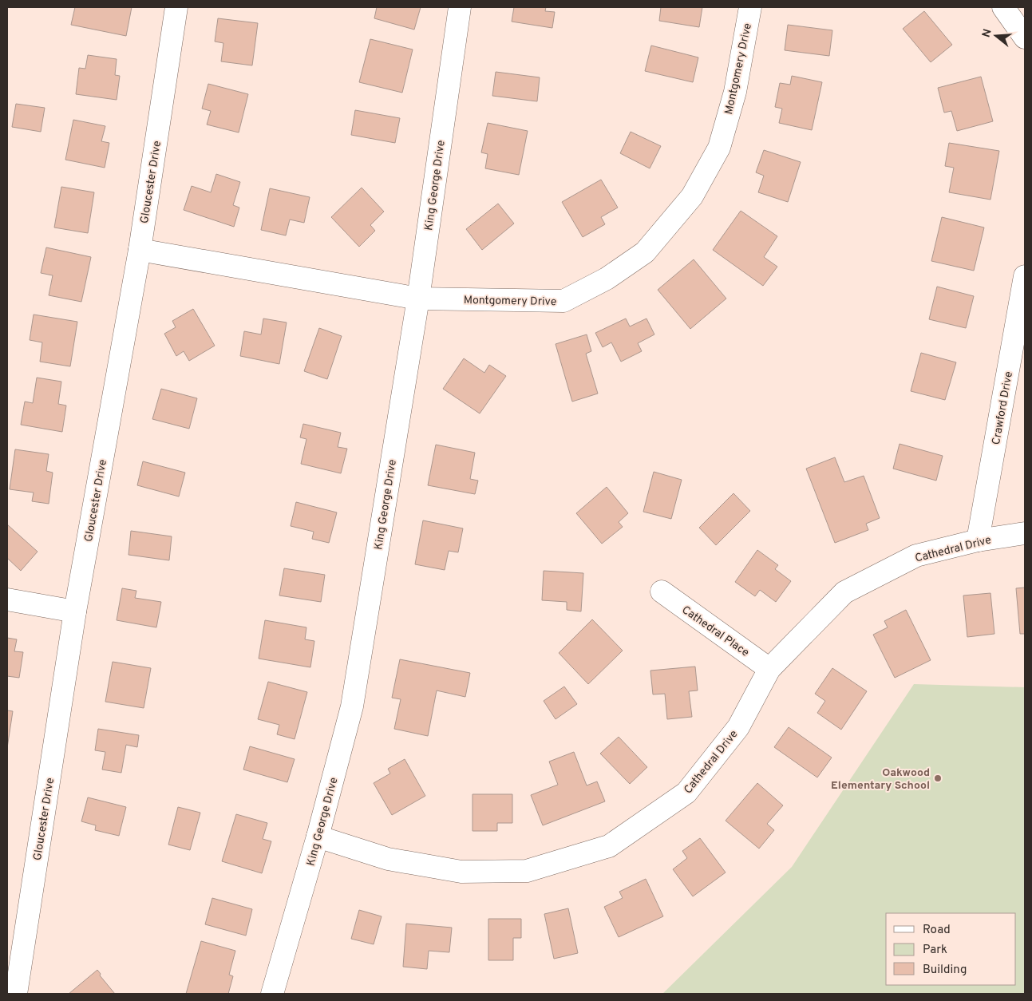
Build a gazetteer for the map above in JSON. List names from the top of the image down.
{
  "streets": {
    "street": [
      "Montgomery Drive",
      "Gloucester Drive",
      "King George Drive",
      "Crawford Drive",
      "Cathedral Drive",
      "Cathedral Place"
    ]
  },
  "crossings": [
    ["Montgomery Drive", "Gloucester Drive"],
    ["Montgomery Drive", "King George Drive"],
    ["King George Drive", "Cathedral Drive"],
    ["Crawford Drive", "Cathedral Drive"],
    ["Cathedral Drive", "Cathedral Place"]
  ],
  "places": ["Oakwood Elementary School"],
  "legend": ["Road", "Park", "Building"],
  "north": "left"
}
